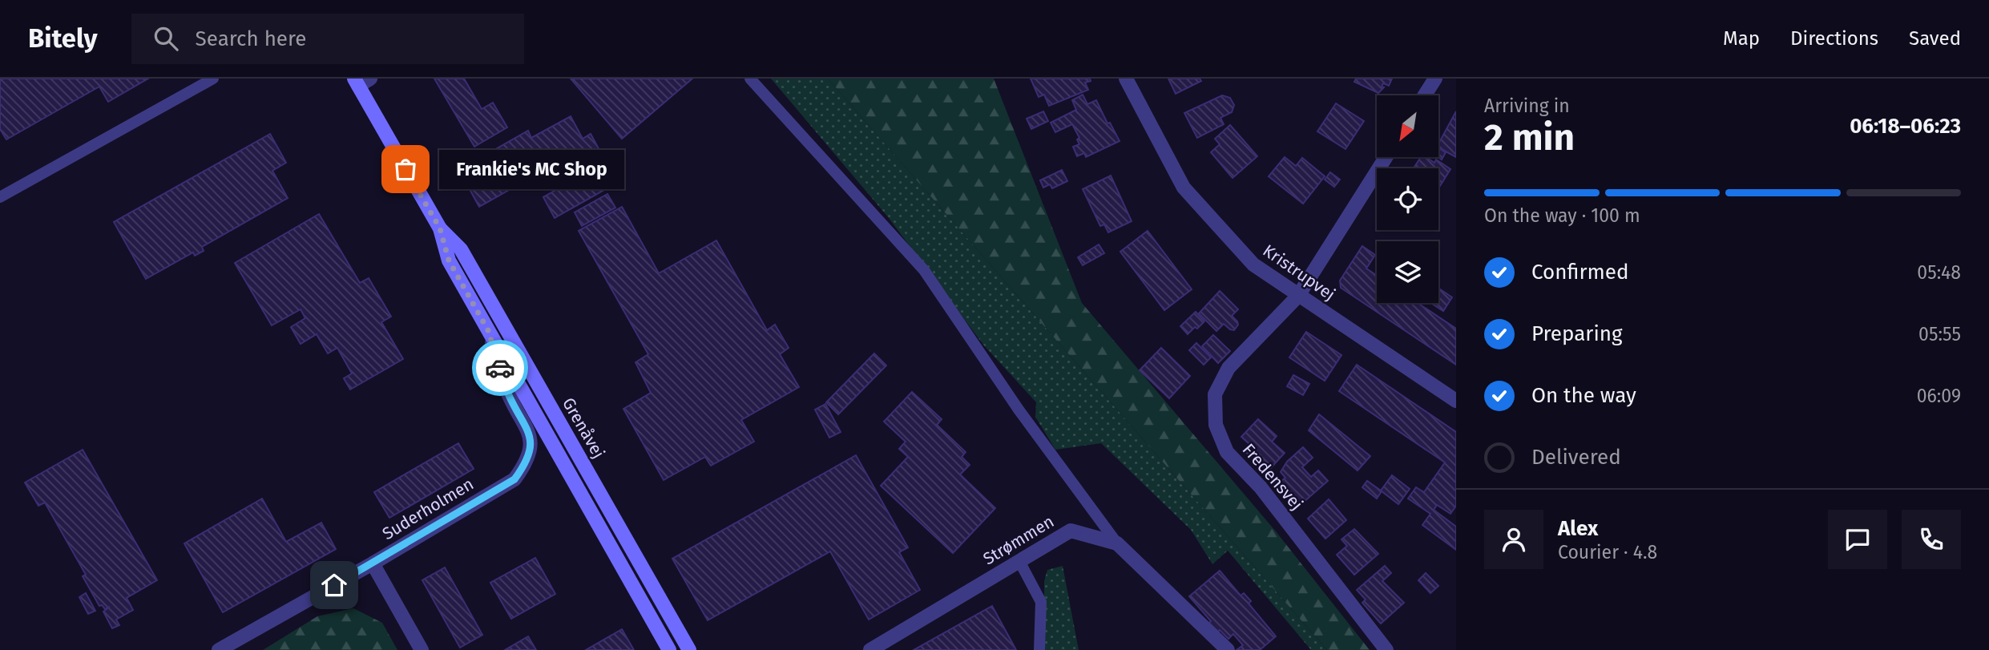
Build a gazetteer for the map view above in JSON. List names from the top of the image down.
{
  "streets": {
    "street": [
      "Kristrupvej",
      "Grenåvej",
      "Fredensvej",
      "Suderholmen",
      "Strømmen"
    ]
  },
  "crossings": [
    ["Kristrupvej", "Fredensvej"],
    ["Grenåvej", "Suderholmen"]
  ],
  "places": ["Frankie's MC Shop"],
  "north": "bottom left",
  "page": {
    "header": "Bitely",
    "search": "Search here",
    "nav": ["Map", "Directions", "Saved"],
    "heading": ["2 min", "Arriving in", "06:18–06:23"],
    "panel": ["Alex", "Courier · 4.8"],
    "bubble": "Frankie's MC Shop",
    "bar": "On the way · 100 m",
    "list": [
      ["Confirmed", "05:48"],
      ["Preparing", "05:55"],
      ["On the way", "06:09"],
      "Delivered"
    ]
  }
}
